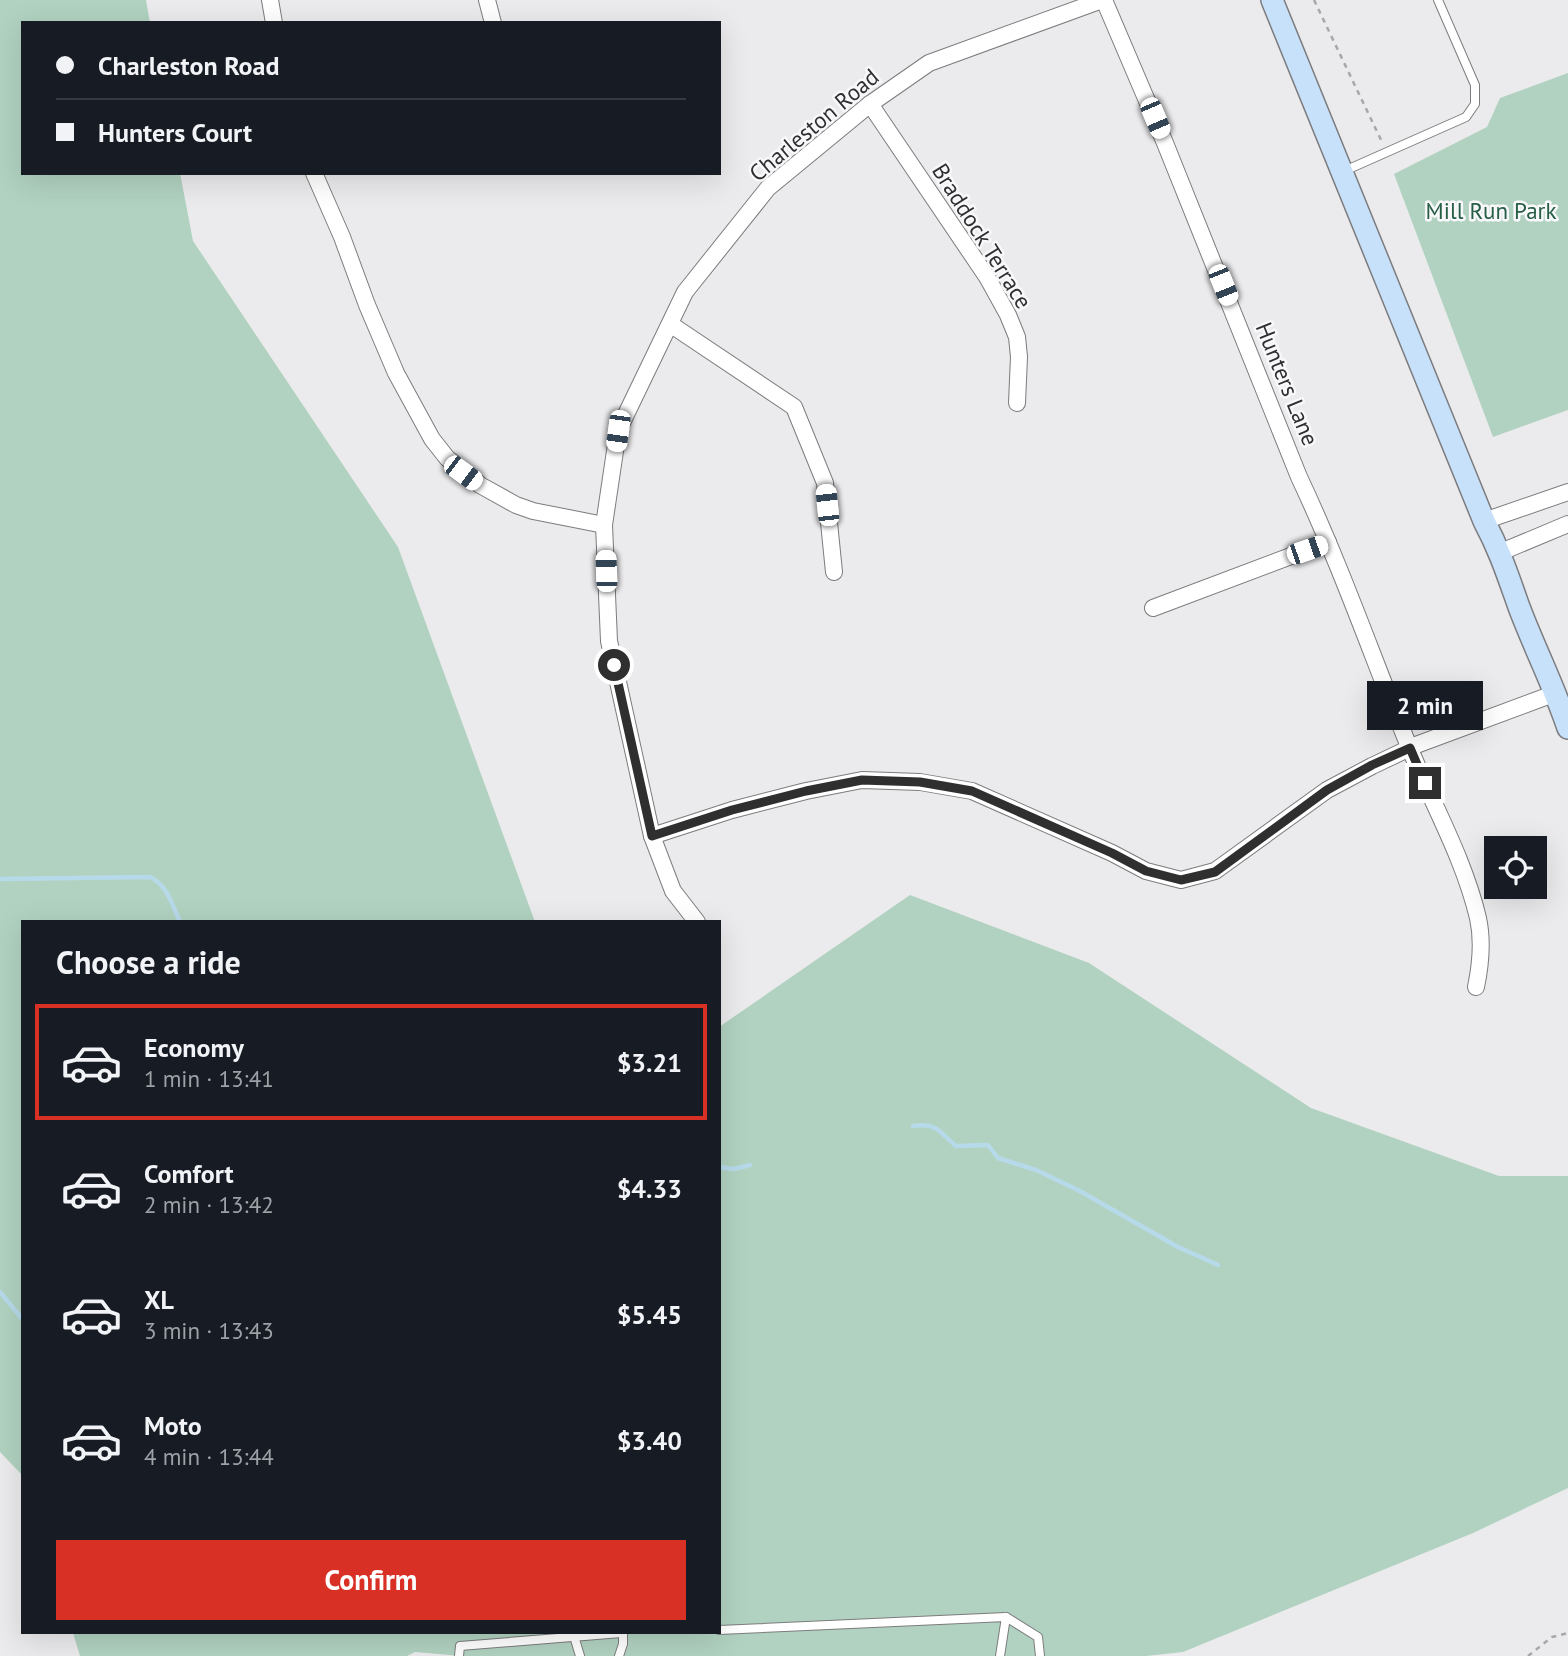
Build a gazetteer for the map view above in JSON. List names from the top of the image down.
{
  "streets": {
    "street": ["Charleston Road", "Braddock Terrace", "Hunters Lane"]
  },
  "crossings": [
    ["Charleston Road", "Braddock Terrace"],
    ["Charleston Road", "Hunters Lane"]
  ],
  "parks": ["Mill Run Park"],
  "page": {
    "banner": ["Charleston Road", "Hunters Court"],
    "bubble": "2 min",
    "heading": "Choose a ride",
    "list": [
      {
        "name": "Economy",
        "note": "1 min · 13:41",
        "value": "$3.21"
      },
      {
        "name": "Comfort",
        "note": "2 min · 13:42",
        "value": "$4.33"
      },
      {
        "name": "XL",
        "note": "3 min · 13:43",
        "value": "$5.45"
      },
      {
        "name": "Moto",
        "note": "4 min · 13:44",
        "value": "$3.40"
      }
    ],
    "buttons": "Confirm"
  }
}
